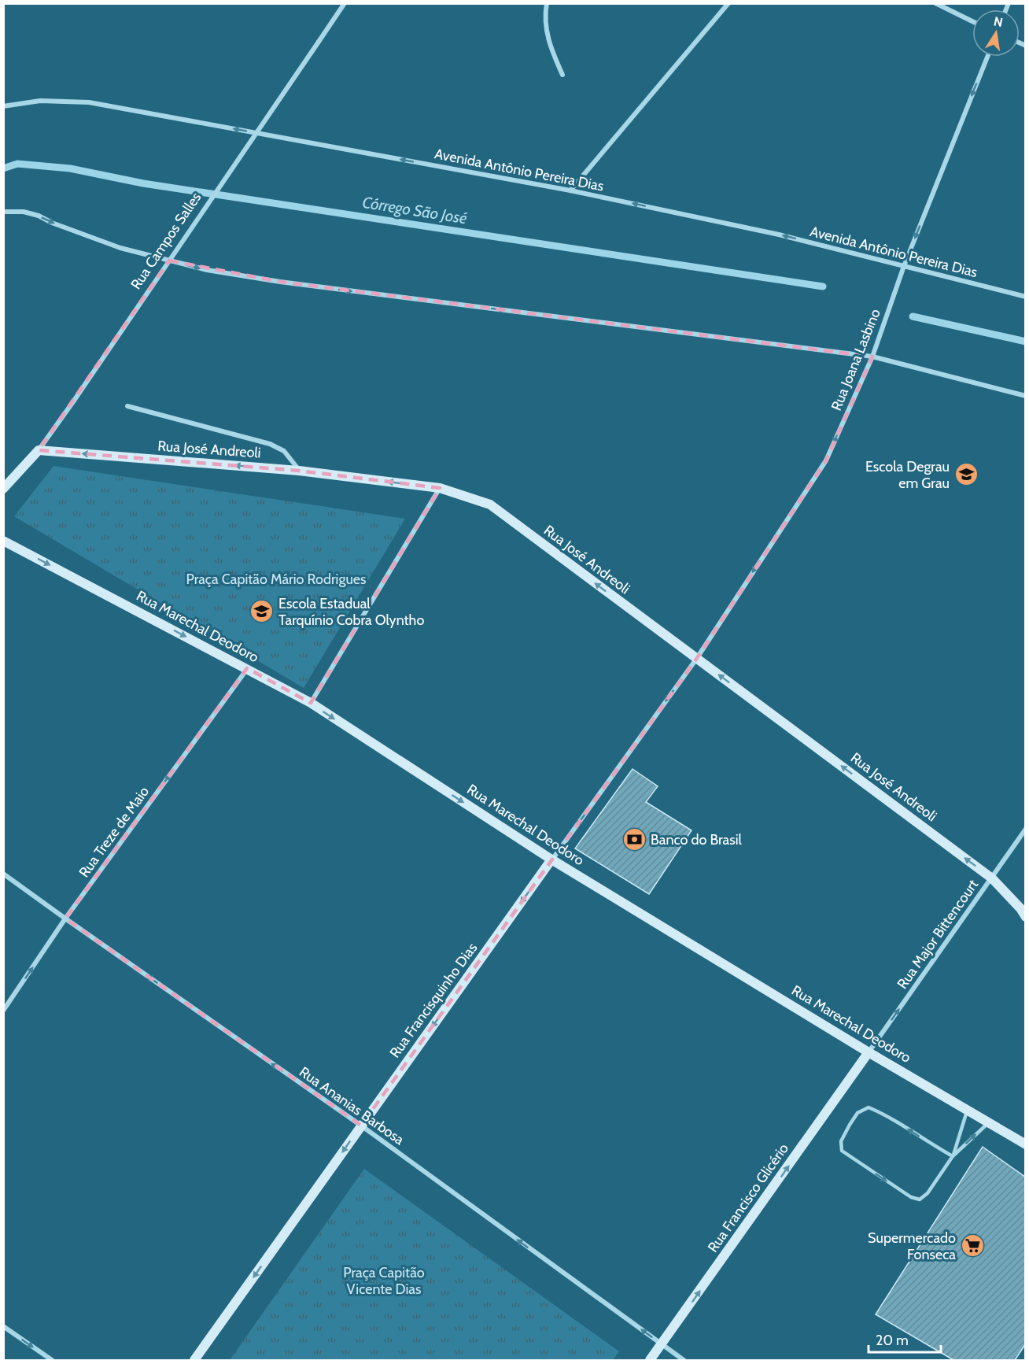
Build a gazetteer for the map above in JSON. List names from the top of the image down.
{
  "streets": {
    "main road": [
      "Rua Campos Salles",
      "Rua José Andreoli",
      "Rua Marechal Deodoro",
      "Rua Francisquinho Dias",
      "Rua Francisco Glicério"
    ],
    "street": [
      "Avenida Antônio Pereira Dias",
      "Rua Joana Lasbino",
      "Rua Treze de Maio",
      "Rua Major Bittencourt",
      "Rua Ananias Barbosa"
    ]
  },
  "crossings": [
    ["Avenida Antônio Pereira Dias", "Rua Joana Lasbino"],
    ["Rua Campos Salles", "Rua José Andreoli"],
    ["Rua Joana Lasbino", "Rua José Andreoli"],
    ["Rua Joana Lasbino", "Rua Francisquinho Dias"],
    ["Rua José Andreoli", "Rua Major Bittencourt"],
    ["Rua José Andreoli", "Rua Francisquinho Dias"],
    ["Rua Marechal Deodoro", "Rua Treze de Maio"],
    ["Rua Marechal Deodoro", "Rua Major Bittencourt"],
    ["Rua Marechal Deodoro", "Rua Francisquinho Dias"],
    ["Rua Marechal Deodoro", "Rua Francisco Glicério"],
    ["Rua Treze de Maio", "Rua Ananias Barbosa"],
    ["Rua Major Bittencourt", "Rua Francisco Glicério"],
    ["Rua Francisquinho Dias", "Rua Ananias Barbosa"],
    ["Rua Ananias Barbosa", "Rua Francisco Glicério"]
  ],
  "one_way": [
    "Avenida Antônio Pereira Dias",
    "Rua Joana Lasbino",
    "Rua José Andreoli",
    "Rua Marechal Deodoro",
    "Rua Treze de Maio",
    "Rua Major Bittencourt",
    "Rua Francisquinho Dias",
    "Rua Ananias Barbosa",
    "Rua Francisco Glicério"
  ],
  "water": ["Córrego São José"],
  "parks": ["Praça Capitão Mário Rodrigues", "Praça Capitão Vicente Dias"],
  "places": {
    "school or university": ["Escola Degrau em Grau", "Escola Estadual Tarquínio Cobra Olyntho"],
    "bank": ["Banco do Brasil"],
    "supermarket": ["Supermercado Fonseca"]
  },
  "scale_bar": "20 m",
  "north": "top"
}
